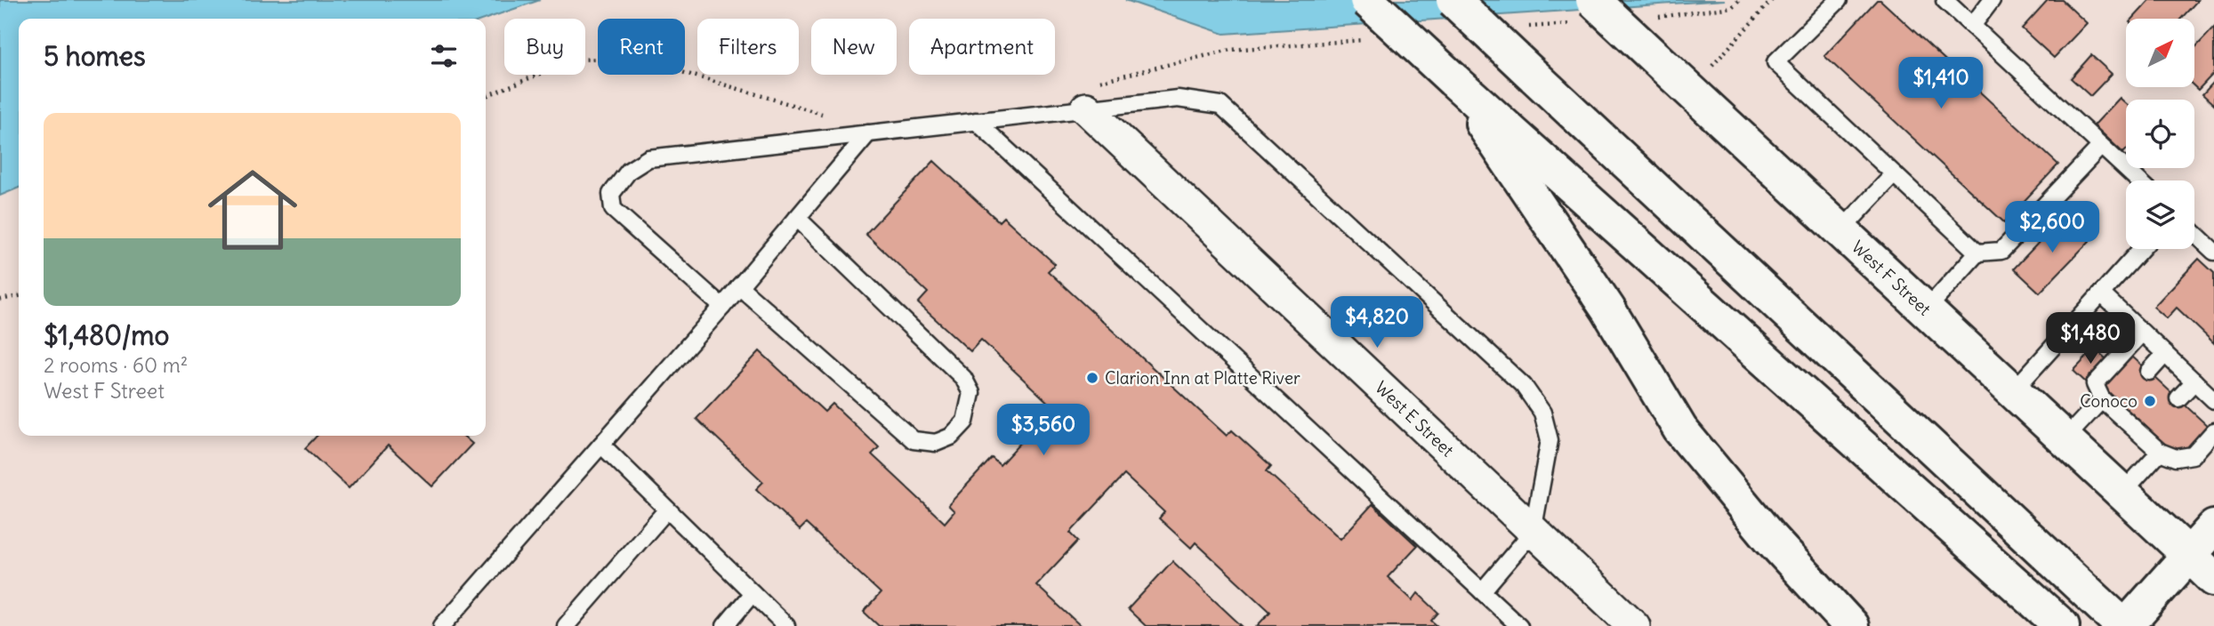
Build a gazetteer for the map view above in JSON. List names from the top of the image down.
{
  "streets": {
    "main road": ["West F Street"],
    "street": ["West E Street"]
  },
  "places": ["Clarion Inn at Platte River", "Conoco"],
  "north": "top right",
  "page": {
    "chip": [
      "Buy",
      "Rent",
      "Filters",
      "New",
      "Apartment"
    ],
    "heading": "5 homes",
    "price": [
      "$1,410",
      "$2,600",
      "$4,820",
      "$1,480",
      "$3,560"
    ],
    "list": [
      {
        "name": "$1,480/mo",
        "note": "2 rooms · 60 m² · West F Street"
      }
    ]
  }
}
